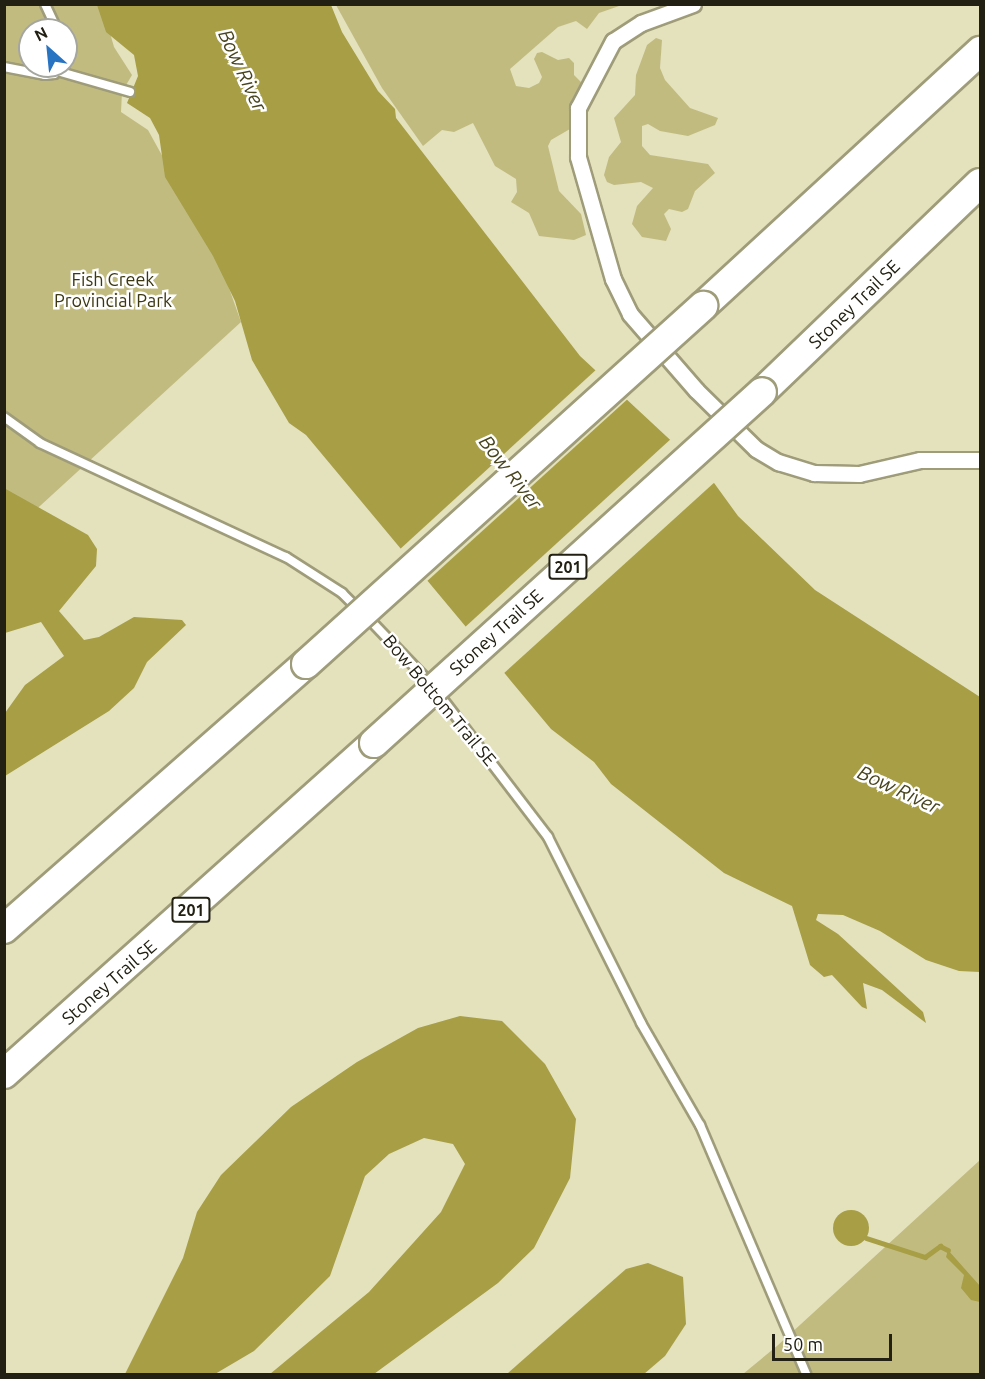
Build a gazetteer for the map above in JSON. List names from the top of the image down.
{
  "streets": {
    "highway": ["Stoney Trail SE", "201"],
    "lane": ["Bow Bottom Trail SE"]
  },
  "water": ["Bow River"],
  "parks": ["Fish Creek Provincial Park"],
  "scale_bar": "50 m",
  "north": "top left"
}
